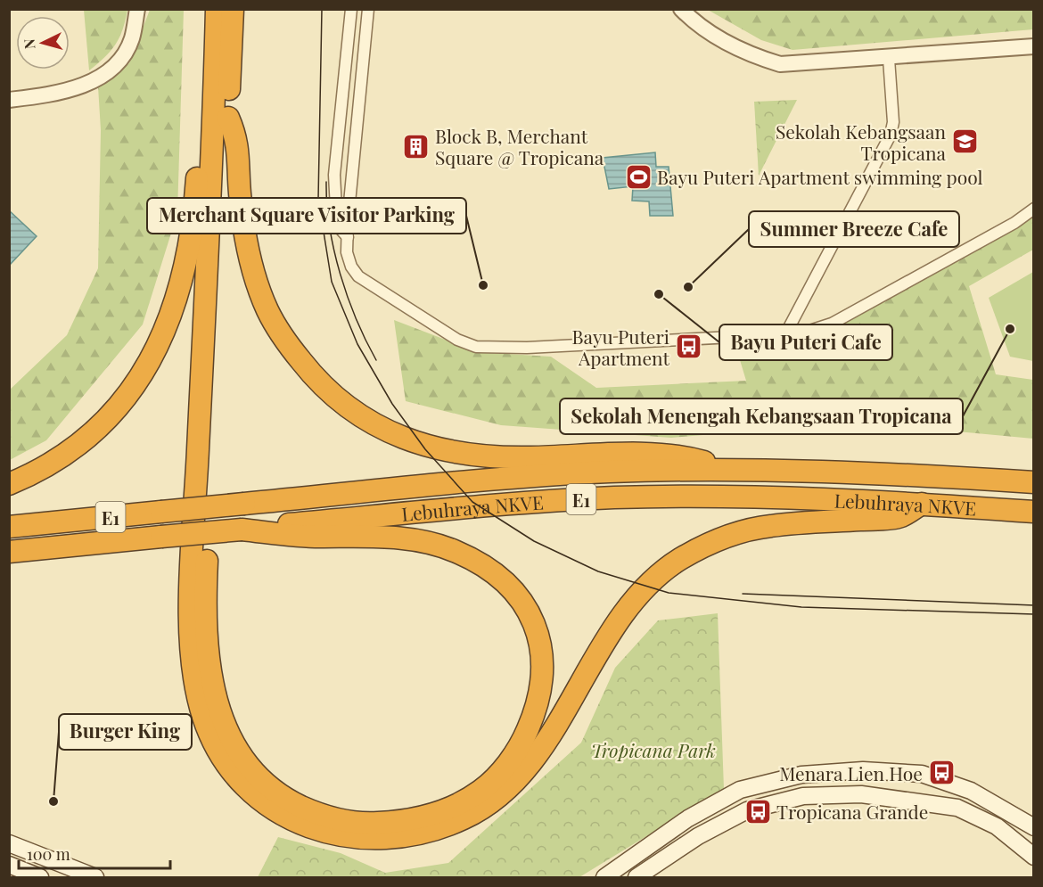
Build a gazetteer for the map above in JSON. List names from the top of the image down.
{
  "streets": {
    "highway": ["E1", "Lebuhraya NKVE"]
  },
  "parks": ["Tropicana Park"],
  "places": {
    "school or university": ["Sekolah Kebangsaan Tropicana"],
    "building": ["Block B, Merchant Square @ Tropicana"],
    "sports": ["Bayu Puteri Apartment swimming pool"],
    "other": [
      "Merchant Square Visitor Parking",
      "Summer Breeze Cafe",
      "Bayu Puteri Cafe",
      "Sekolah Menengah Kebangsaan Tropicana",
      "Burger King"
    ],
    "bus stop": ["Bayu Puteri Apartment", "Menara Lien Hoe", "Tropicana Grande"]
  },
  "scale_bar": "100 m",
  "north": "left"
}
